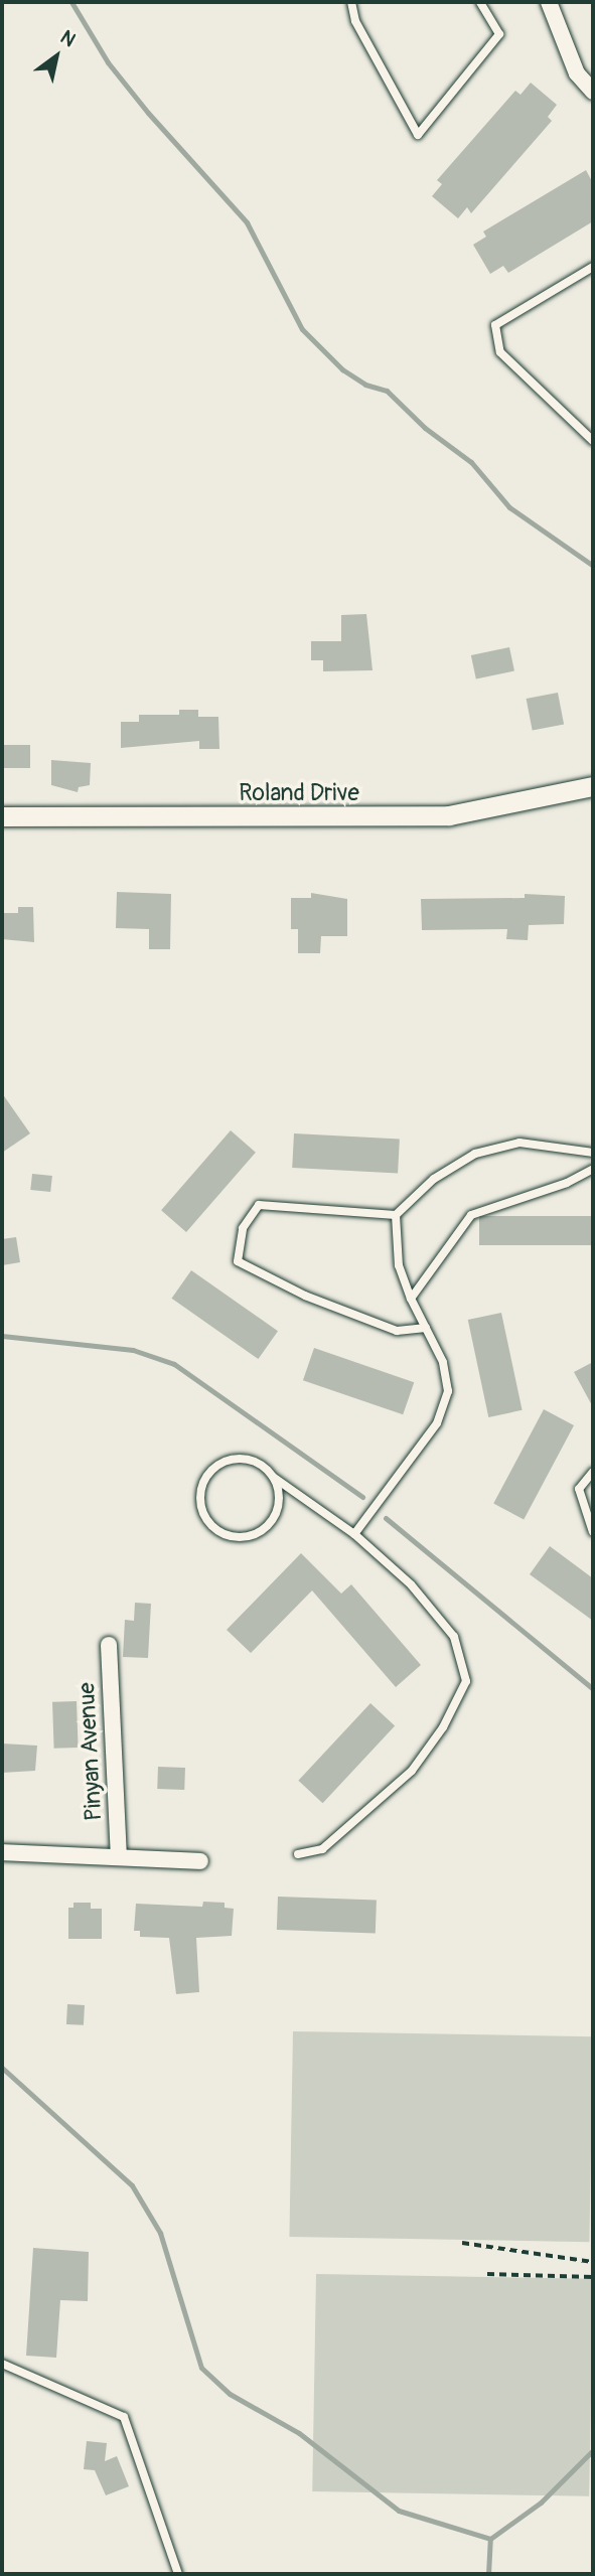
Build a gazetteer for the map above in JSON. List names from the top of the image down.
{
  "streets": {
    "street": ["Roland Drive", "Pinyan Avenue"]
  },
  "north": "top right"
}
